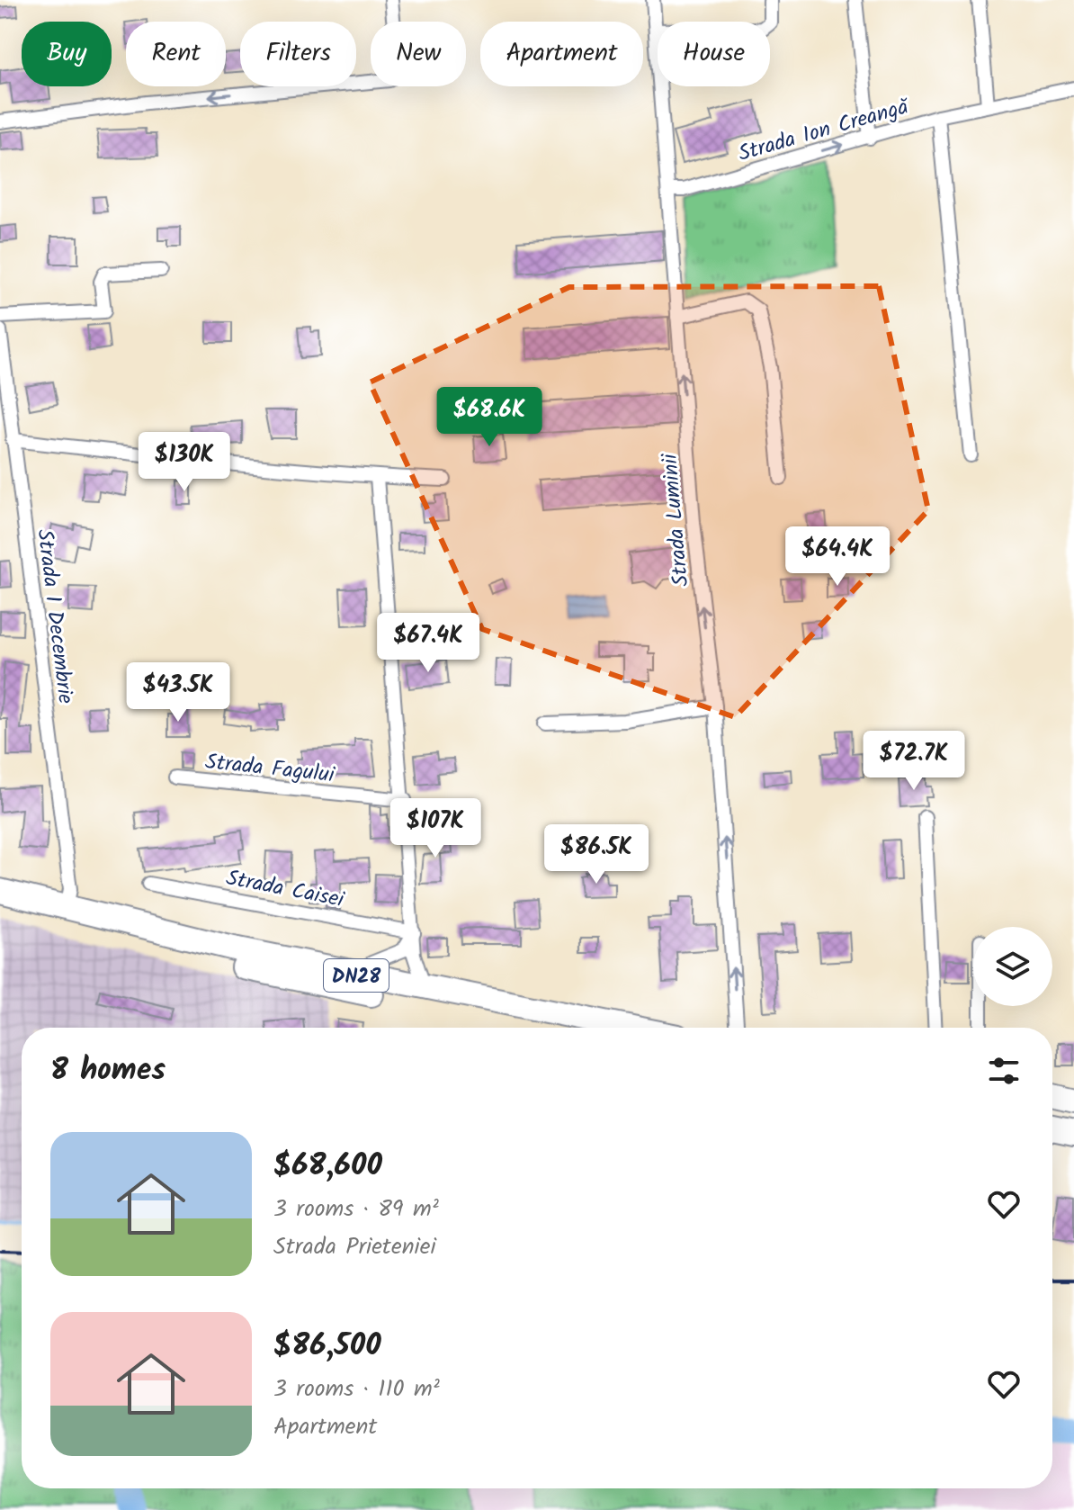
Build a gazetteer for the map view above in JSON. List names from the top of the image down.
{
  "streets": {
    "highway": ["DN28"],
    "street": [
      "Strada Ion Creangă",
      "Strada Luminii",
      "Strada 1 Decembrie",
      "Strada Fagului",
      "Strada Caisei"
    ]
  },
  "crossings": [
    ["Strada Ion Creangă", "Strada Luminii"],
    ["Strada 1 Decembrie", "DN28"]
  ],
  "one_way": ["Strada Ion Creangă", "Strada Luminii"],
  "page": {
    "chip": [
      "Buy",
      "Rent",
      "Filters",
      "New",
      "Apartment",
      "House"
    ],
    "price": [
      "$68.6K",
      "$130K",
      "$64.4K",
      "$67.4K",
      "$43.5K",
      "$72.7K",
      "$107K",
      "$86.5K"
    ],
    "heading": "8 homes",
    "list": [
      {
        "name": "$68,600",
        "note": "3 rooms · 89 m² · Strada Prieteniei"
      },
      {
        "name": "$86,500",
        "note": "3 rooms · 110 m² · Apartment"
      }
    ]
  }
}
